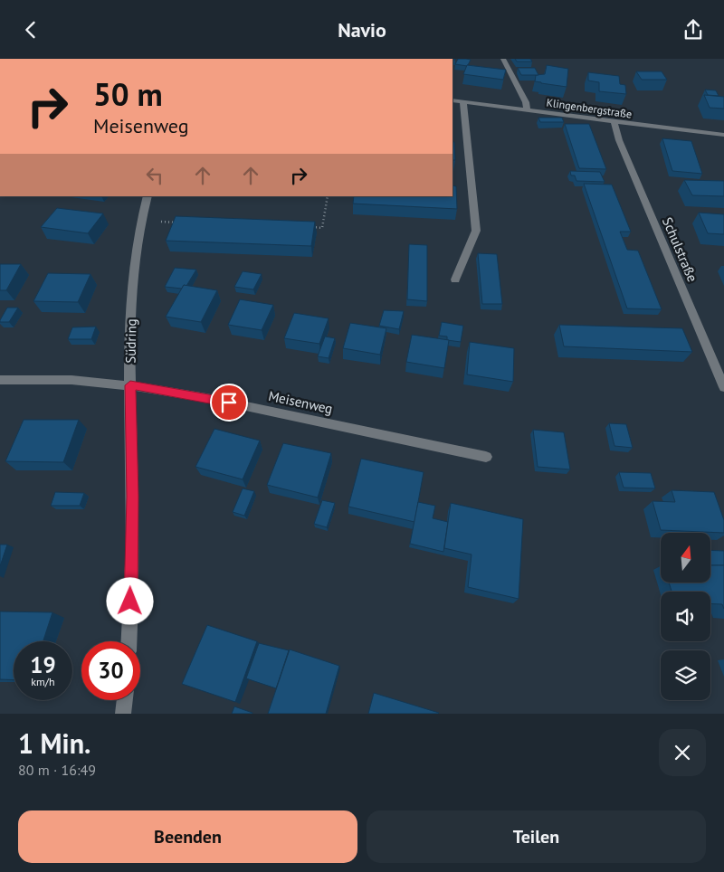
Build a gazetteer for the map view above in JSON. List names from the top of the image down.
{
  "streets": {
    "street": [
      "Klingenbergstraße",
      "Schulstraße",
      "Südring",
      "Meisenweg"
    ]
  },
  "crossings": [
    ["Klingenbergstraße", "Schulstraße"],
    ["Südring", "Meisenweg"]
  ],
  "north": "top",
  "page": {
    "header": "Navio",
    "turn": ["50 m", "Meisenweg"],
    "speed": "19 km/h",
    "limit": "30",
    "heading": ["1 Min.", "80 m · 16:49"],
    "buttons": ["Beenden", "Teilen"]
  }
}
